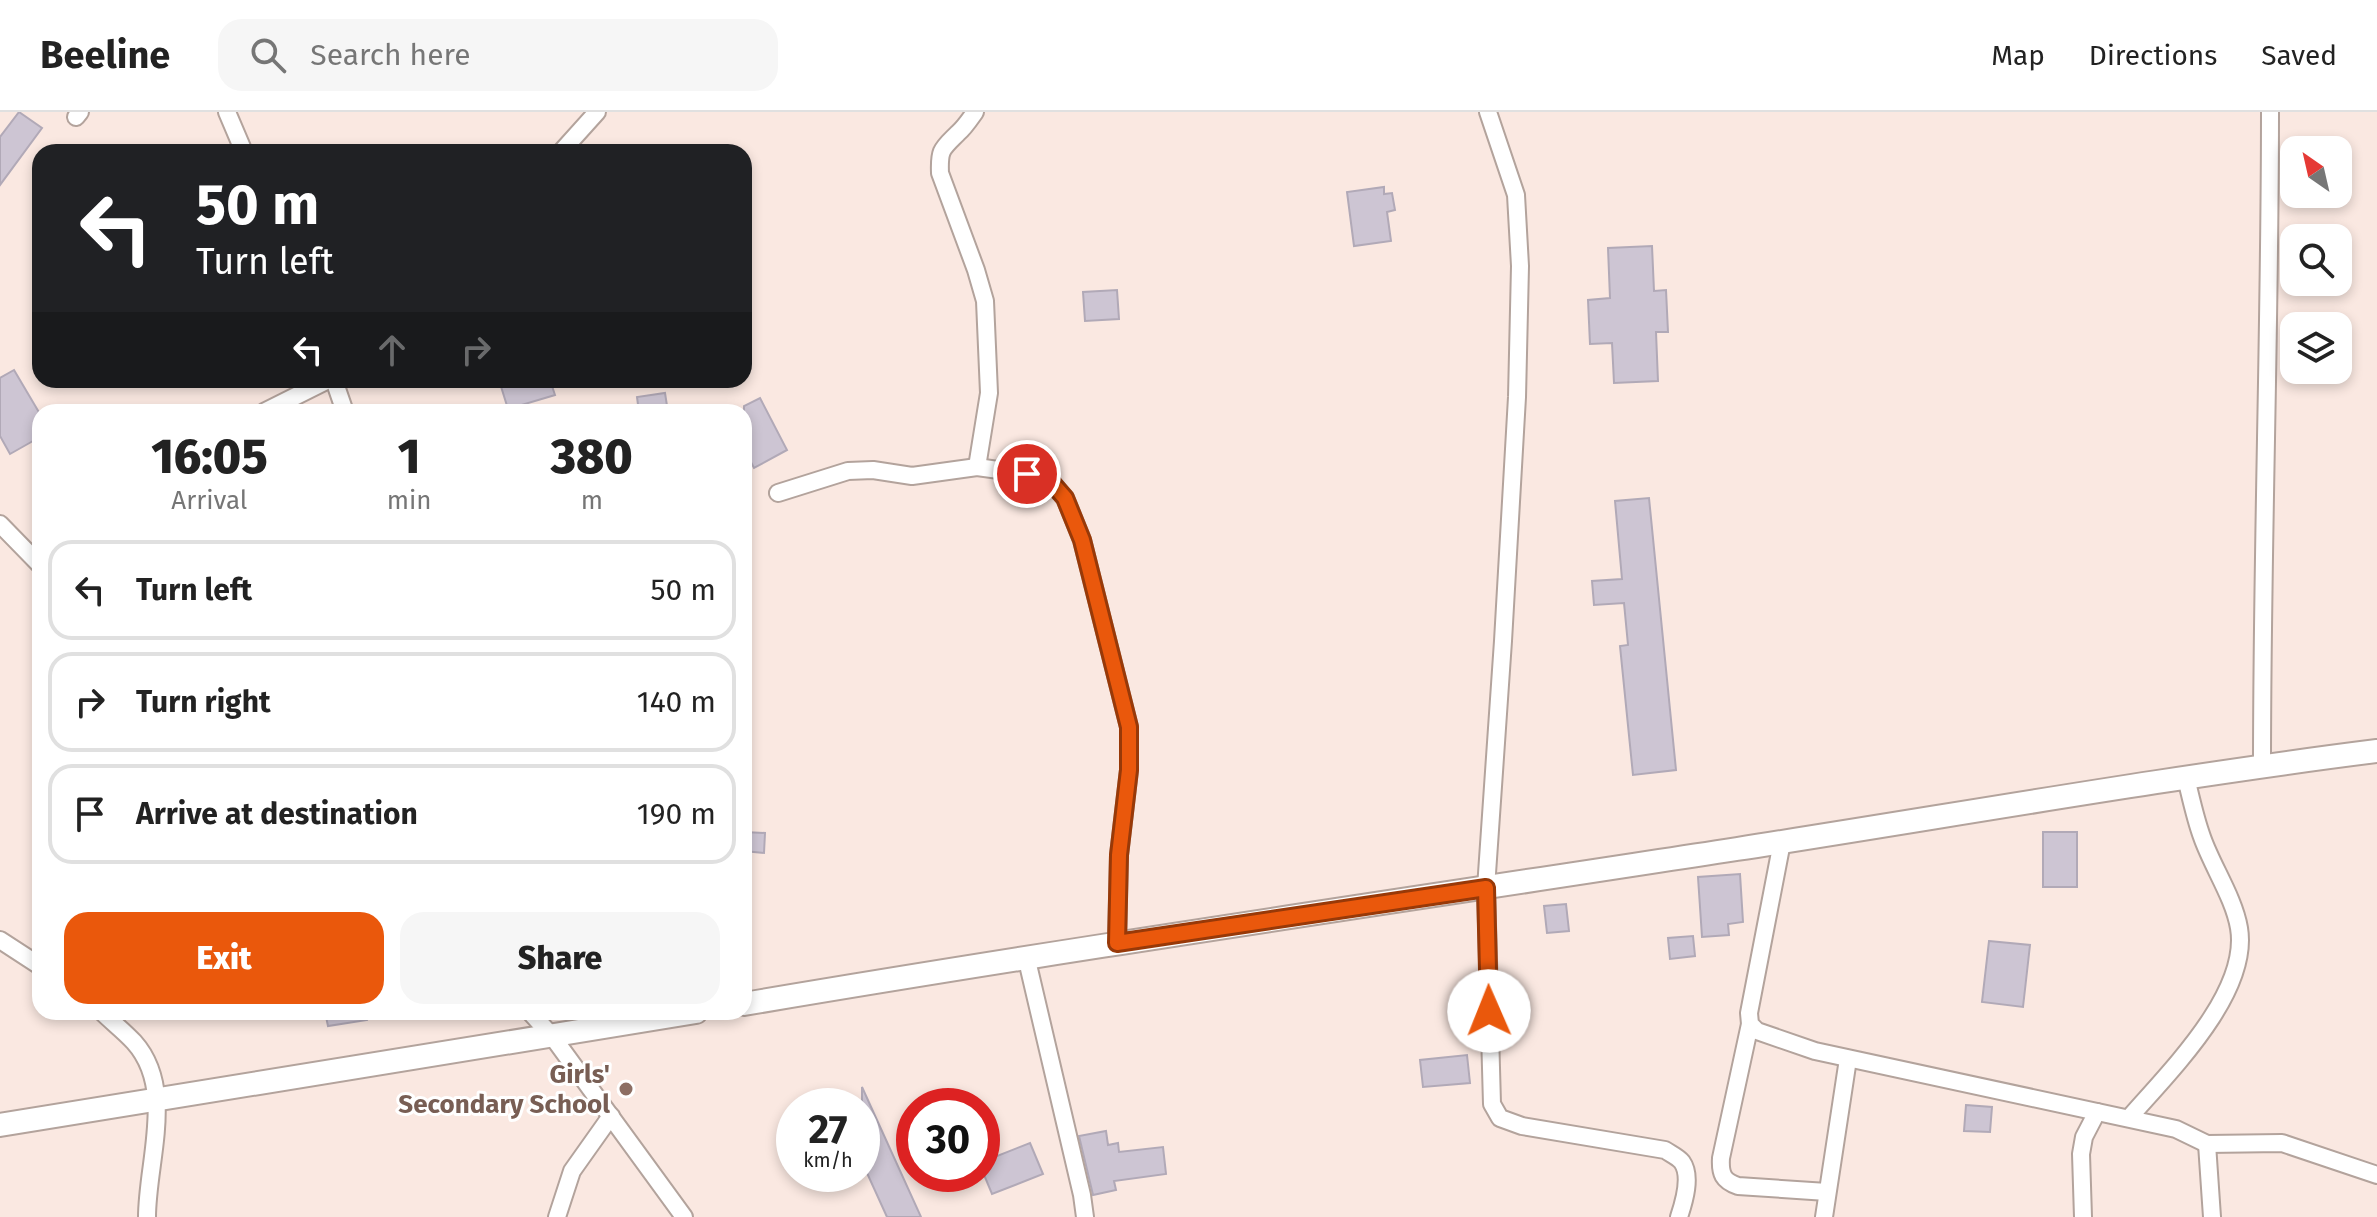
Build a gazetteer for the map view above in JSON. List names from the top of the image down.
{
  "places": ["Girls' Secondary School"],
  "north": "top left",
  "page": {
    "header": "Beeline",
    "search": "Search here",
    "nav": ["Map", "Directions", "Saved"],
    "turn": ["50 m", "Turn left"],
    "eta": [
      "16:05",
      "Arrival",
      "1",
      "min",
      "380",
      "m"
    ],
    "list": [
      {
        "name": "Turn left",
        "value": "50 m"
      },
      {
        "name": "Turn right",
        "value": "140 m"
      },
      {
        "name": "Arrive at destination",
        "value": "190 m"
      }
    ],
    "buttons": ["Exit", "Share"],
    "speed": "27 km/h",
    "limit": "30"
  }
}
